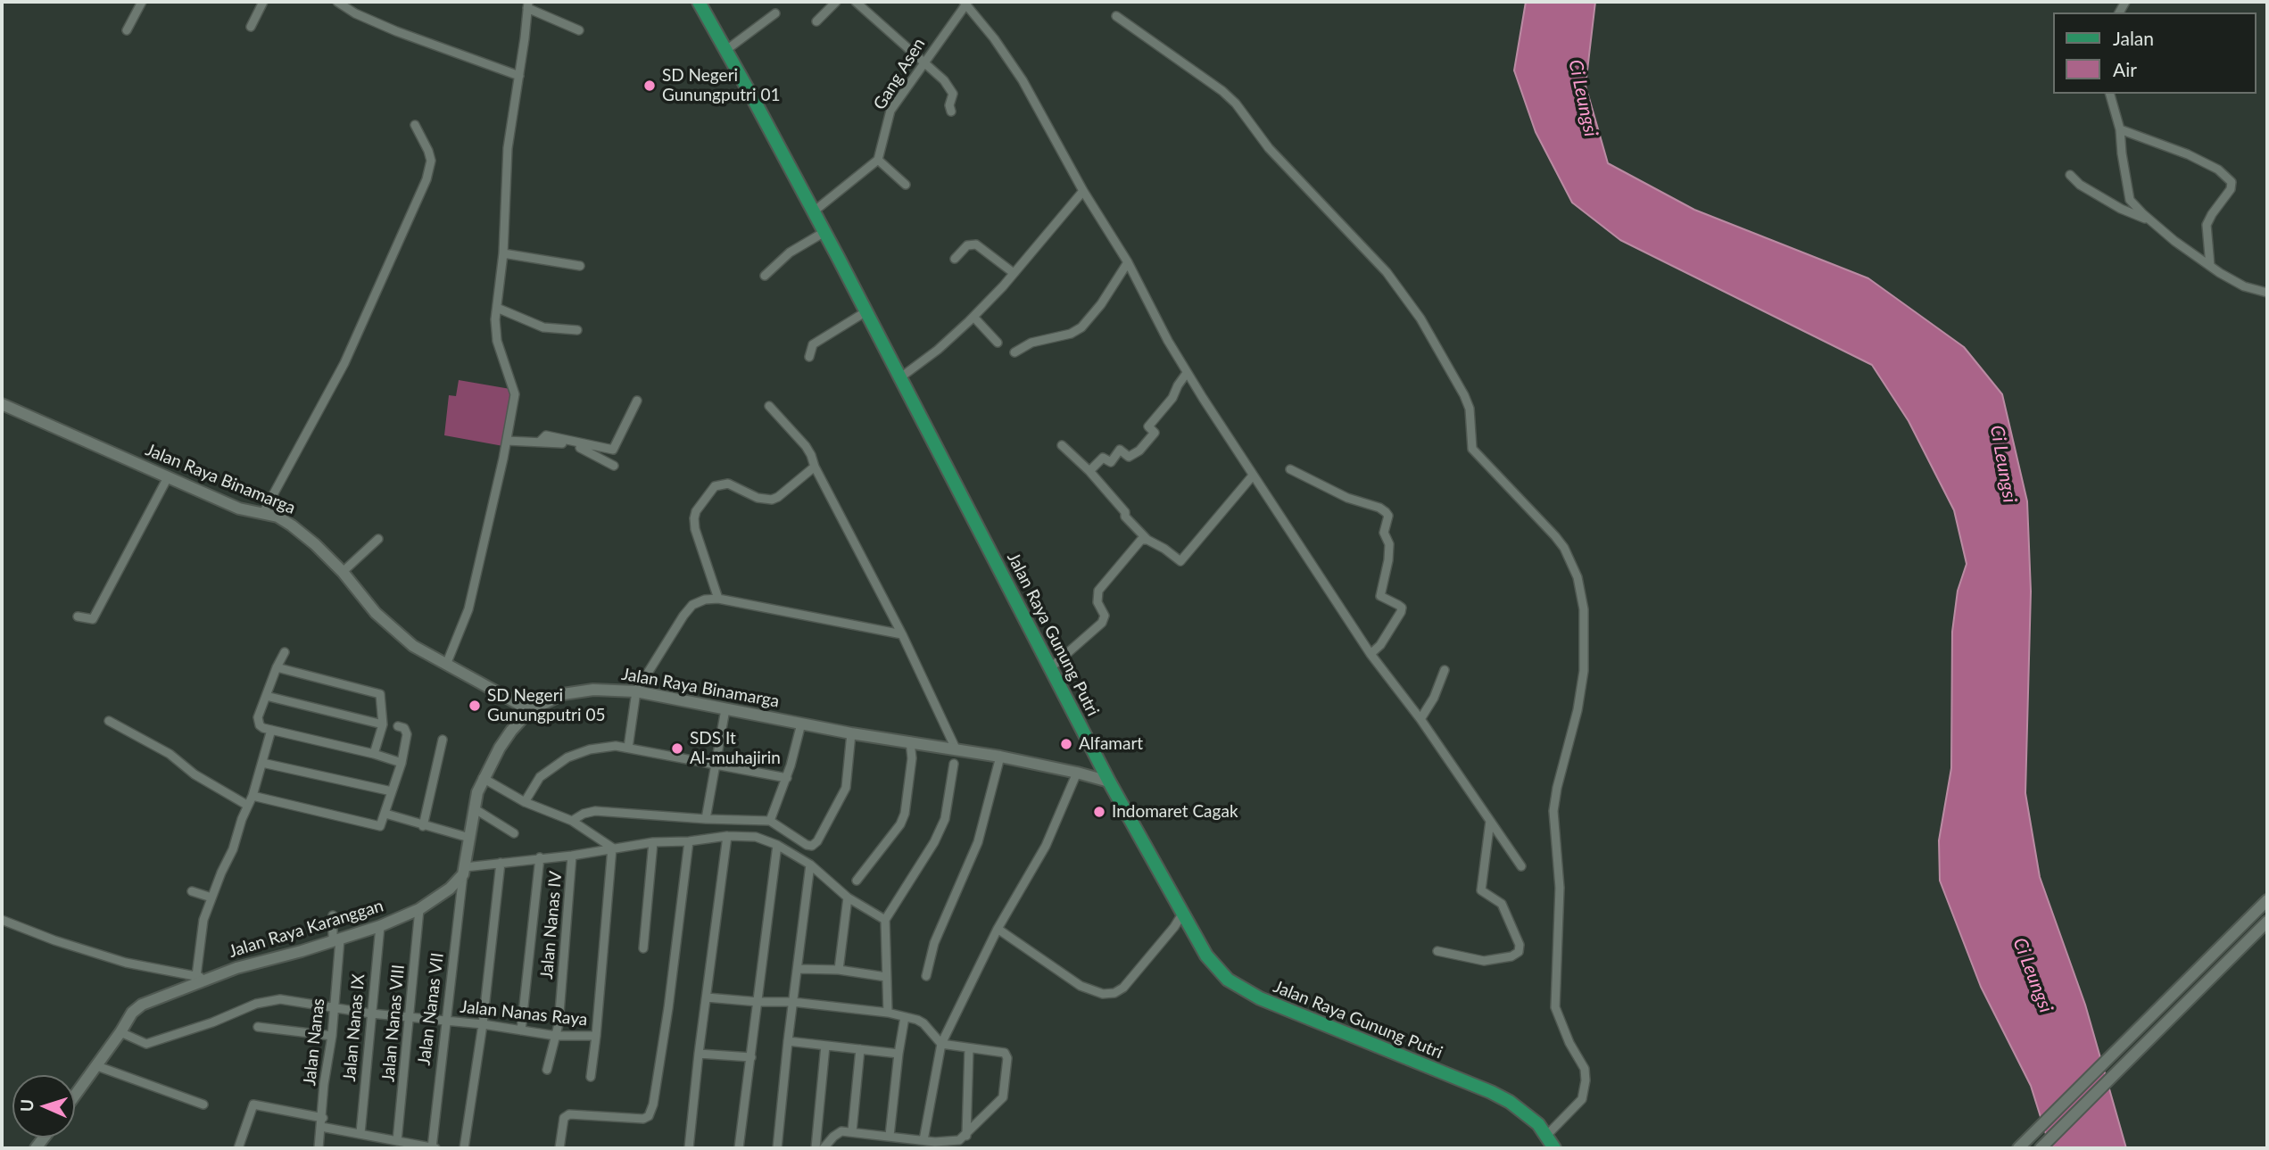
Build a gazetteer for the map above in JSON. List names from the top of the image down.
{
  "streets": {
    "main road": ["Jalan Raya Gunung Putri"],
    "street": [
      "Gang Asen",
      "Jalan Raya Binamarga",
      "Jalan Nanas IV",
      "Jalan Raya Karanggan",
      "Jalan Nanas VII",
      "Jalan Nanas Raya",
      "Jalan Nanas VIII",
      "Jalan Nanas IX",
      "Jalan Nanas"
    ]
  },
  "crossings": [
    ["Jalan Raya Binamarga", "Jalan Raya Gunung Putri"],
    ["Jalan Nanas IV", "Jalan Nanas Raya"],
    ["Jalan Raya Karanggan", "Jalan Nanas VII"],
    ["Jalan Raya Karanggan", "Jalan Nanas Raya"],
    ["Jalan Raya Karanggan", "Jalan Nanas VIII"],
    ["Jalan Raya Karanggan", "Jalan Nanas IX"],
    ["Jalan Raya Karanggan", "Jalan Nanas"],
    ["Jalan Nanas VII", "Jalan Nanas Raya"],
    ["Jalan Nanas Raya", "Jalan Nanas VIII"],
    ["Jalan Nanas Raya", "Jalan Nanas IX"],
    ["Jalan Nanas Raya", "Jalan Nanas"]
  ],
  "water": ["Ci Leungsi"],
  "places": [
    "SD Negeri Gunungputri 01",
    "SD Negeri Gunungputri 05",
    "Alfamart",
    "SDS It Al-muhajirin",
    "Indomaret Cagak"
  ],
  "legend": ["Jalan", "Air"],
  "north": "left"
}
